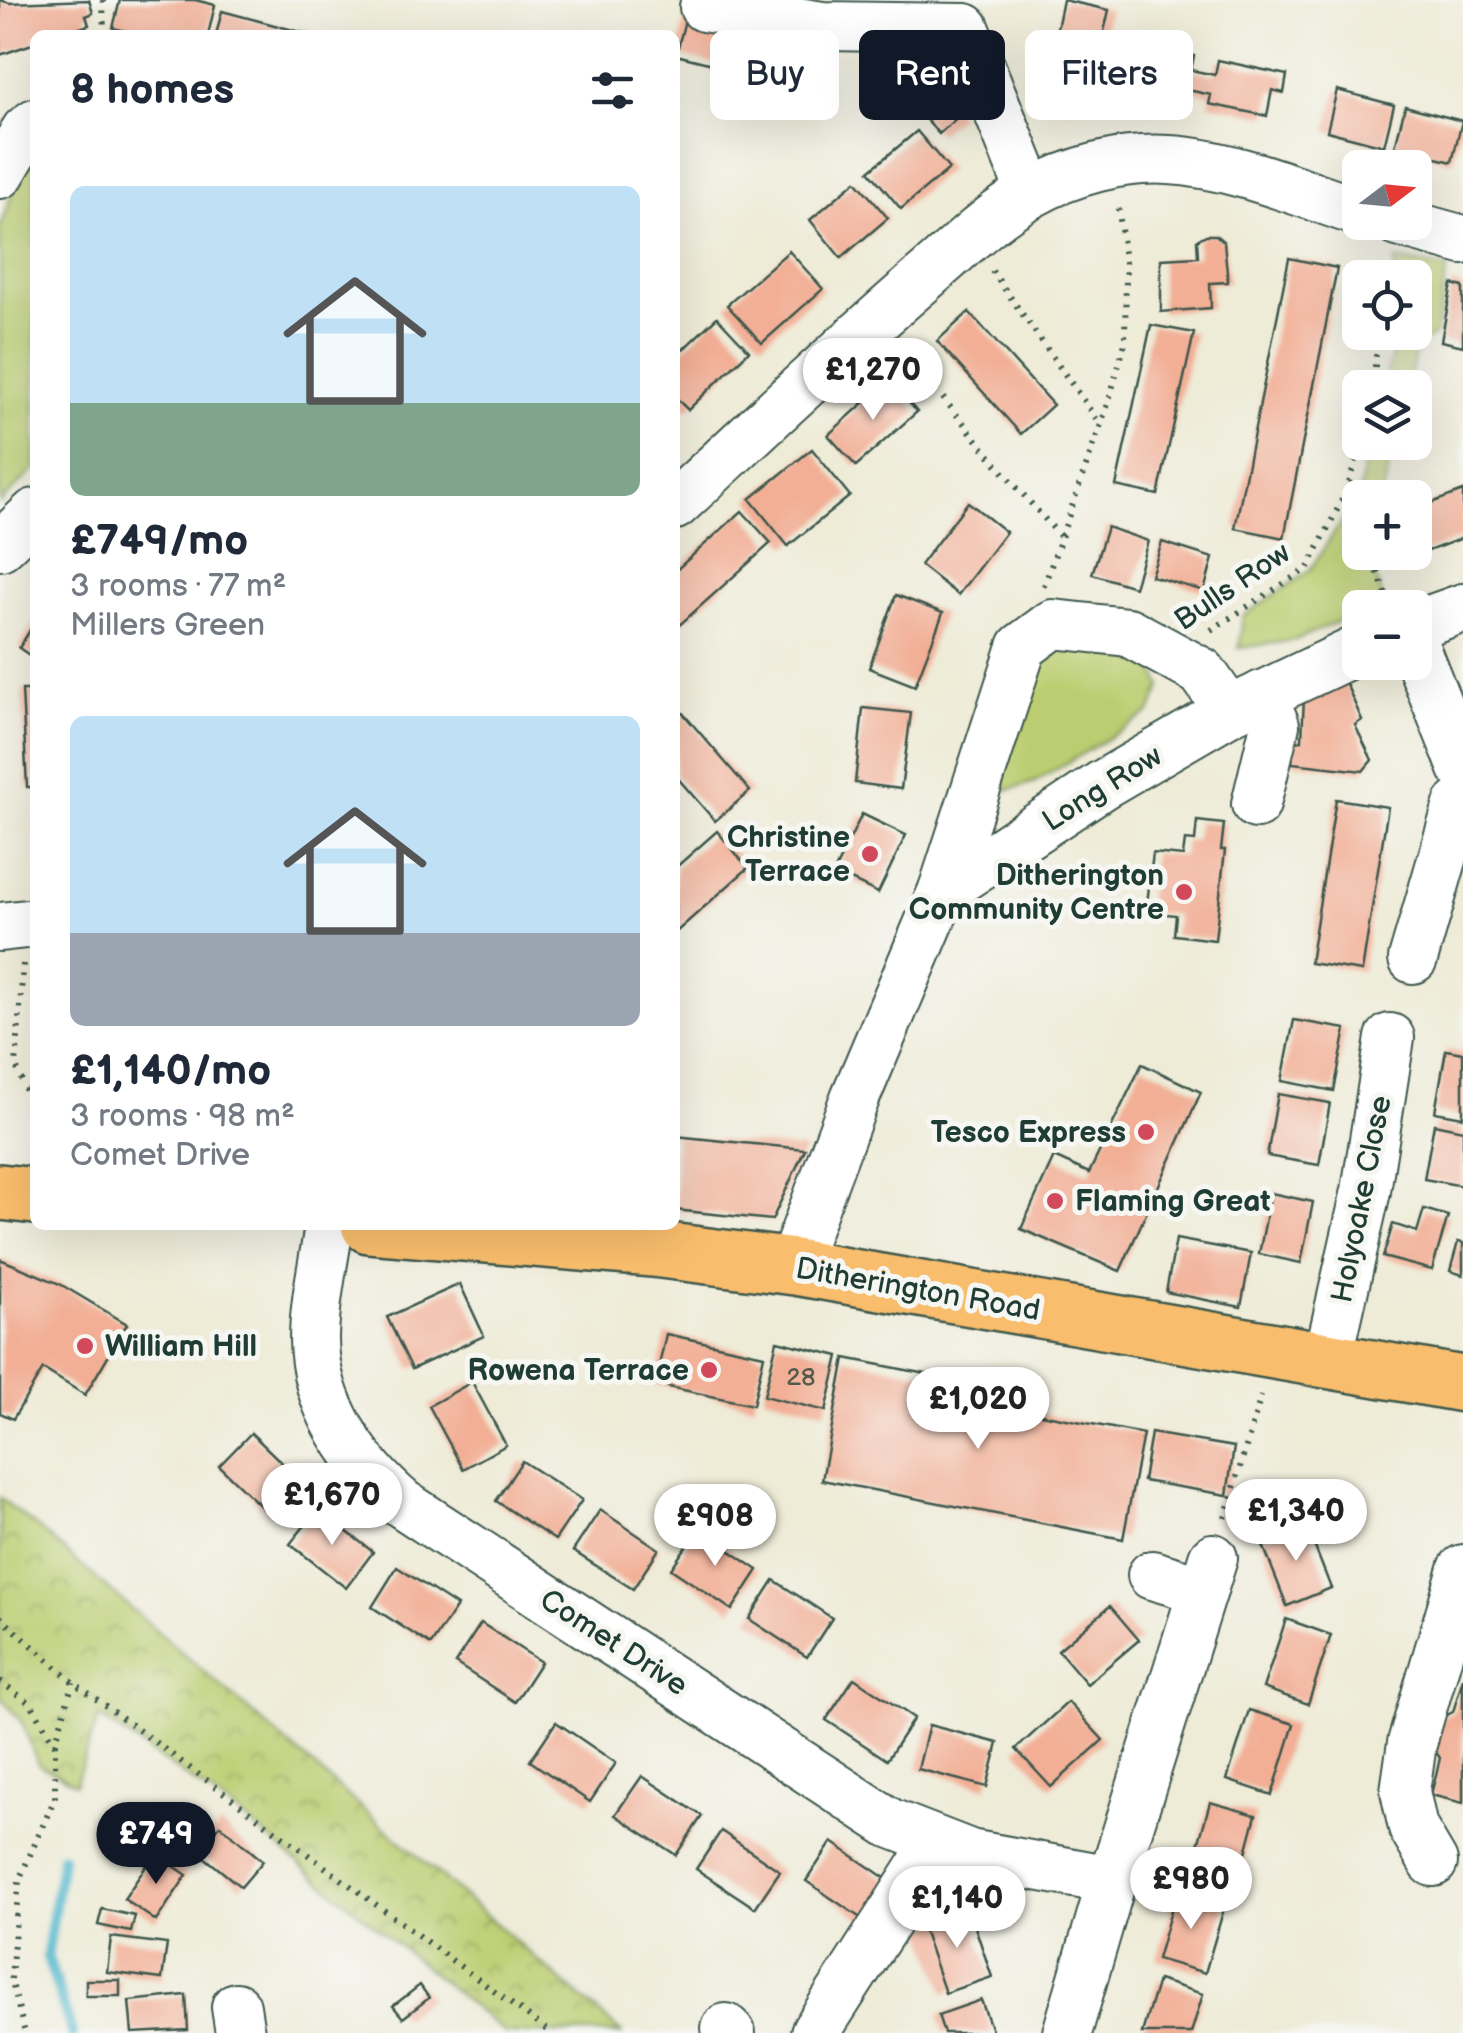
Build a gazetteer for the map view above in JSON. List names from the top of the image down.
{
  "streets": {
    "main road": ["Ditherington Road"],
    "street": ["Long Row", "Holyoake Close", "Comet Drive"],
    "path": ["Bulls Row"]
  },
  "crossings": [
    ["Holyoake Close", "Ditherington Road"]
  ],
  "places": [
    "Christine Terrace",
    "Ditherington Community Centre",
    "Tesco Express",
    "Flaming Great",
    "William Hill",
    "Rowena Terrace"
  ],
  "house_numbers": ["28"],
  "north": "right",
  "page": {
    "chip": ["Buy", "Rent", "Filters"],
    "heading": "8 homes",
    "map_buttons": ["+", "−"],
    "list": [
      {
        "name": "£749/mo",
        "note": "3 rooms · 77 m² · Millers Green"
      },
      {
        "name": "£1,140/mo",
        "note": "3 rooms · 98 m² · Comet Drive"
      }
    ],
    "price": [
      "£1,270",
      "£1,020",
      "£1,670",
      "£1,340",
      "£908",
      "£749",
      "£980",
      "£1,140"
    ]
  }
}
